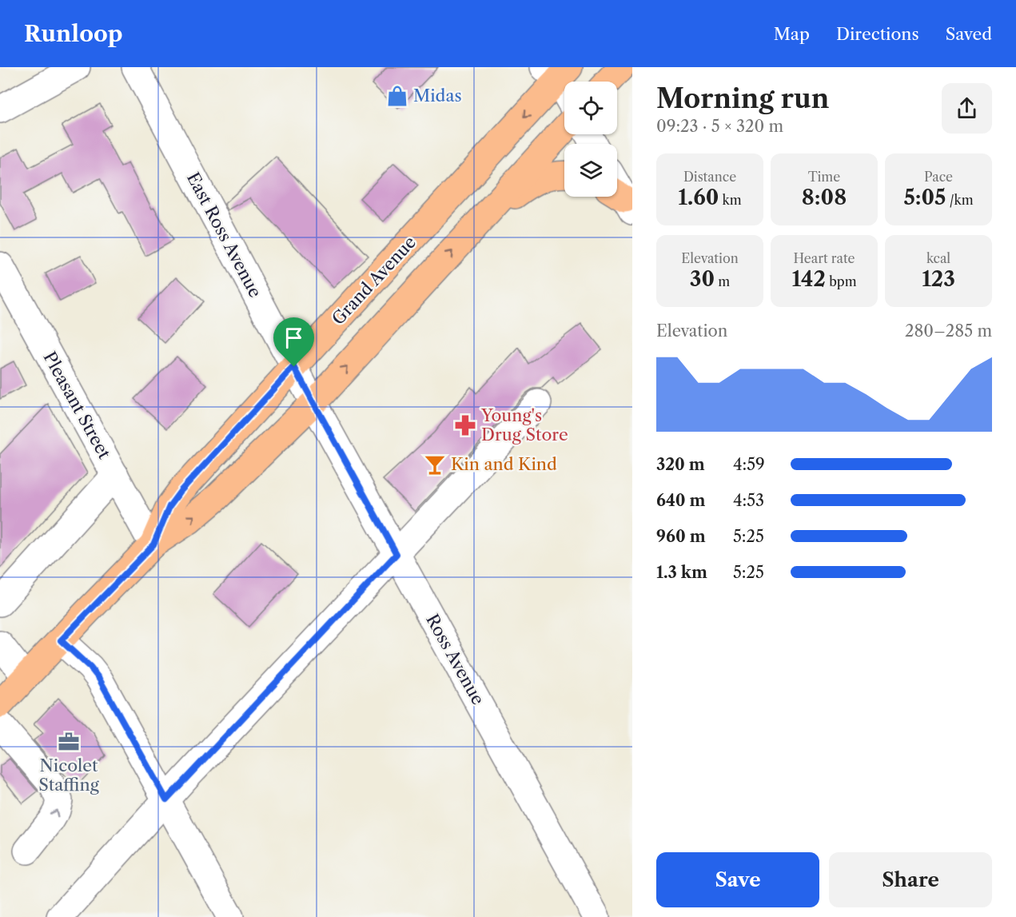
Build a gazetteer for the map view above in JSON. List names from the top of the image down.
{
  "streets": {
    "main road": ["Grand Avenue"],
    "street": ["East Ross Avenue", "Pleasant Street", "Ross Avenue"]
  },
  "crossings": [
    ["East Ross Avenue", "Grand Avenue"],
    ["East Ross Avenue", "Ross Avenue"],
    ["Grand Avenue", "Pleasant Street"],
    ["Grand Avenue", "Ross Avenue"]
  ],
  "places": {
    "shop": ["Midas"],
    "pharmacy": ["Young's Drug Store"],
    "bar": ["Kin and Kind"],
    "office": ["Nicolet Staffing"]
  },
  "page": {
    "header": "Runloop",
    "nav": ["Map", "Directions", "Saved"],
    "heading": ["Morning run", "09:23 · 5 × 320 m"],
    "stats": [
      ["Distance", "1.60 km"],
      ["Time", "8:08"],
      ["Pace", "5:05 /km"],
      ["Elevation", "30 m"],
      ["Heart rate", "142 bpm"],
      ["kcal", "123"]
    ],
    "chart": ["Elevation", "280–285 m"],
    "list": [
      {
        "name": "320 m",
        "note": "4:59"
      },
      {
        "name": "640 m",
        "note": "4:53"
      },
      {
        "name": "960 m",
        "note": "5:25"
      },
      {
        "name": "1.3 km",
        "note": "5:25"
      }
    ],
    "buttons": ["Save", "Share"]
  }
}
